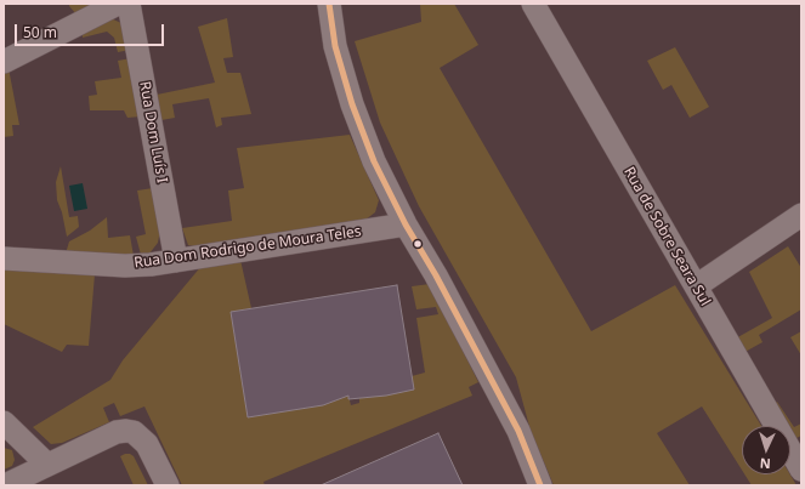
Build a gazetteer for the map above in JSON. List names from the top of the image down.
{
  "streets": {
    "street": ["Rua Dom Luís I", "Rua de Sobre Seara Sul", "Rua Dom Rodrigo de Moura Teles"]
  },
  "crossings": [
    ["Rua Dom Luís I", "Rua Dom Rodrigo de Moura Teles"]
  ],
  "scale_bar": "50 m",
  "north": "bottom"
}
